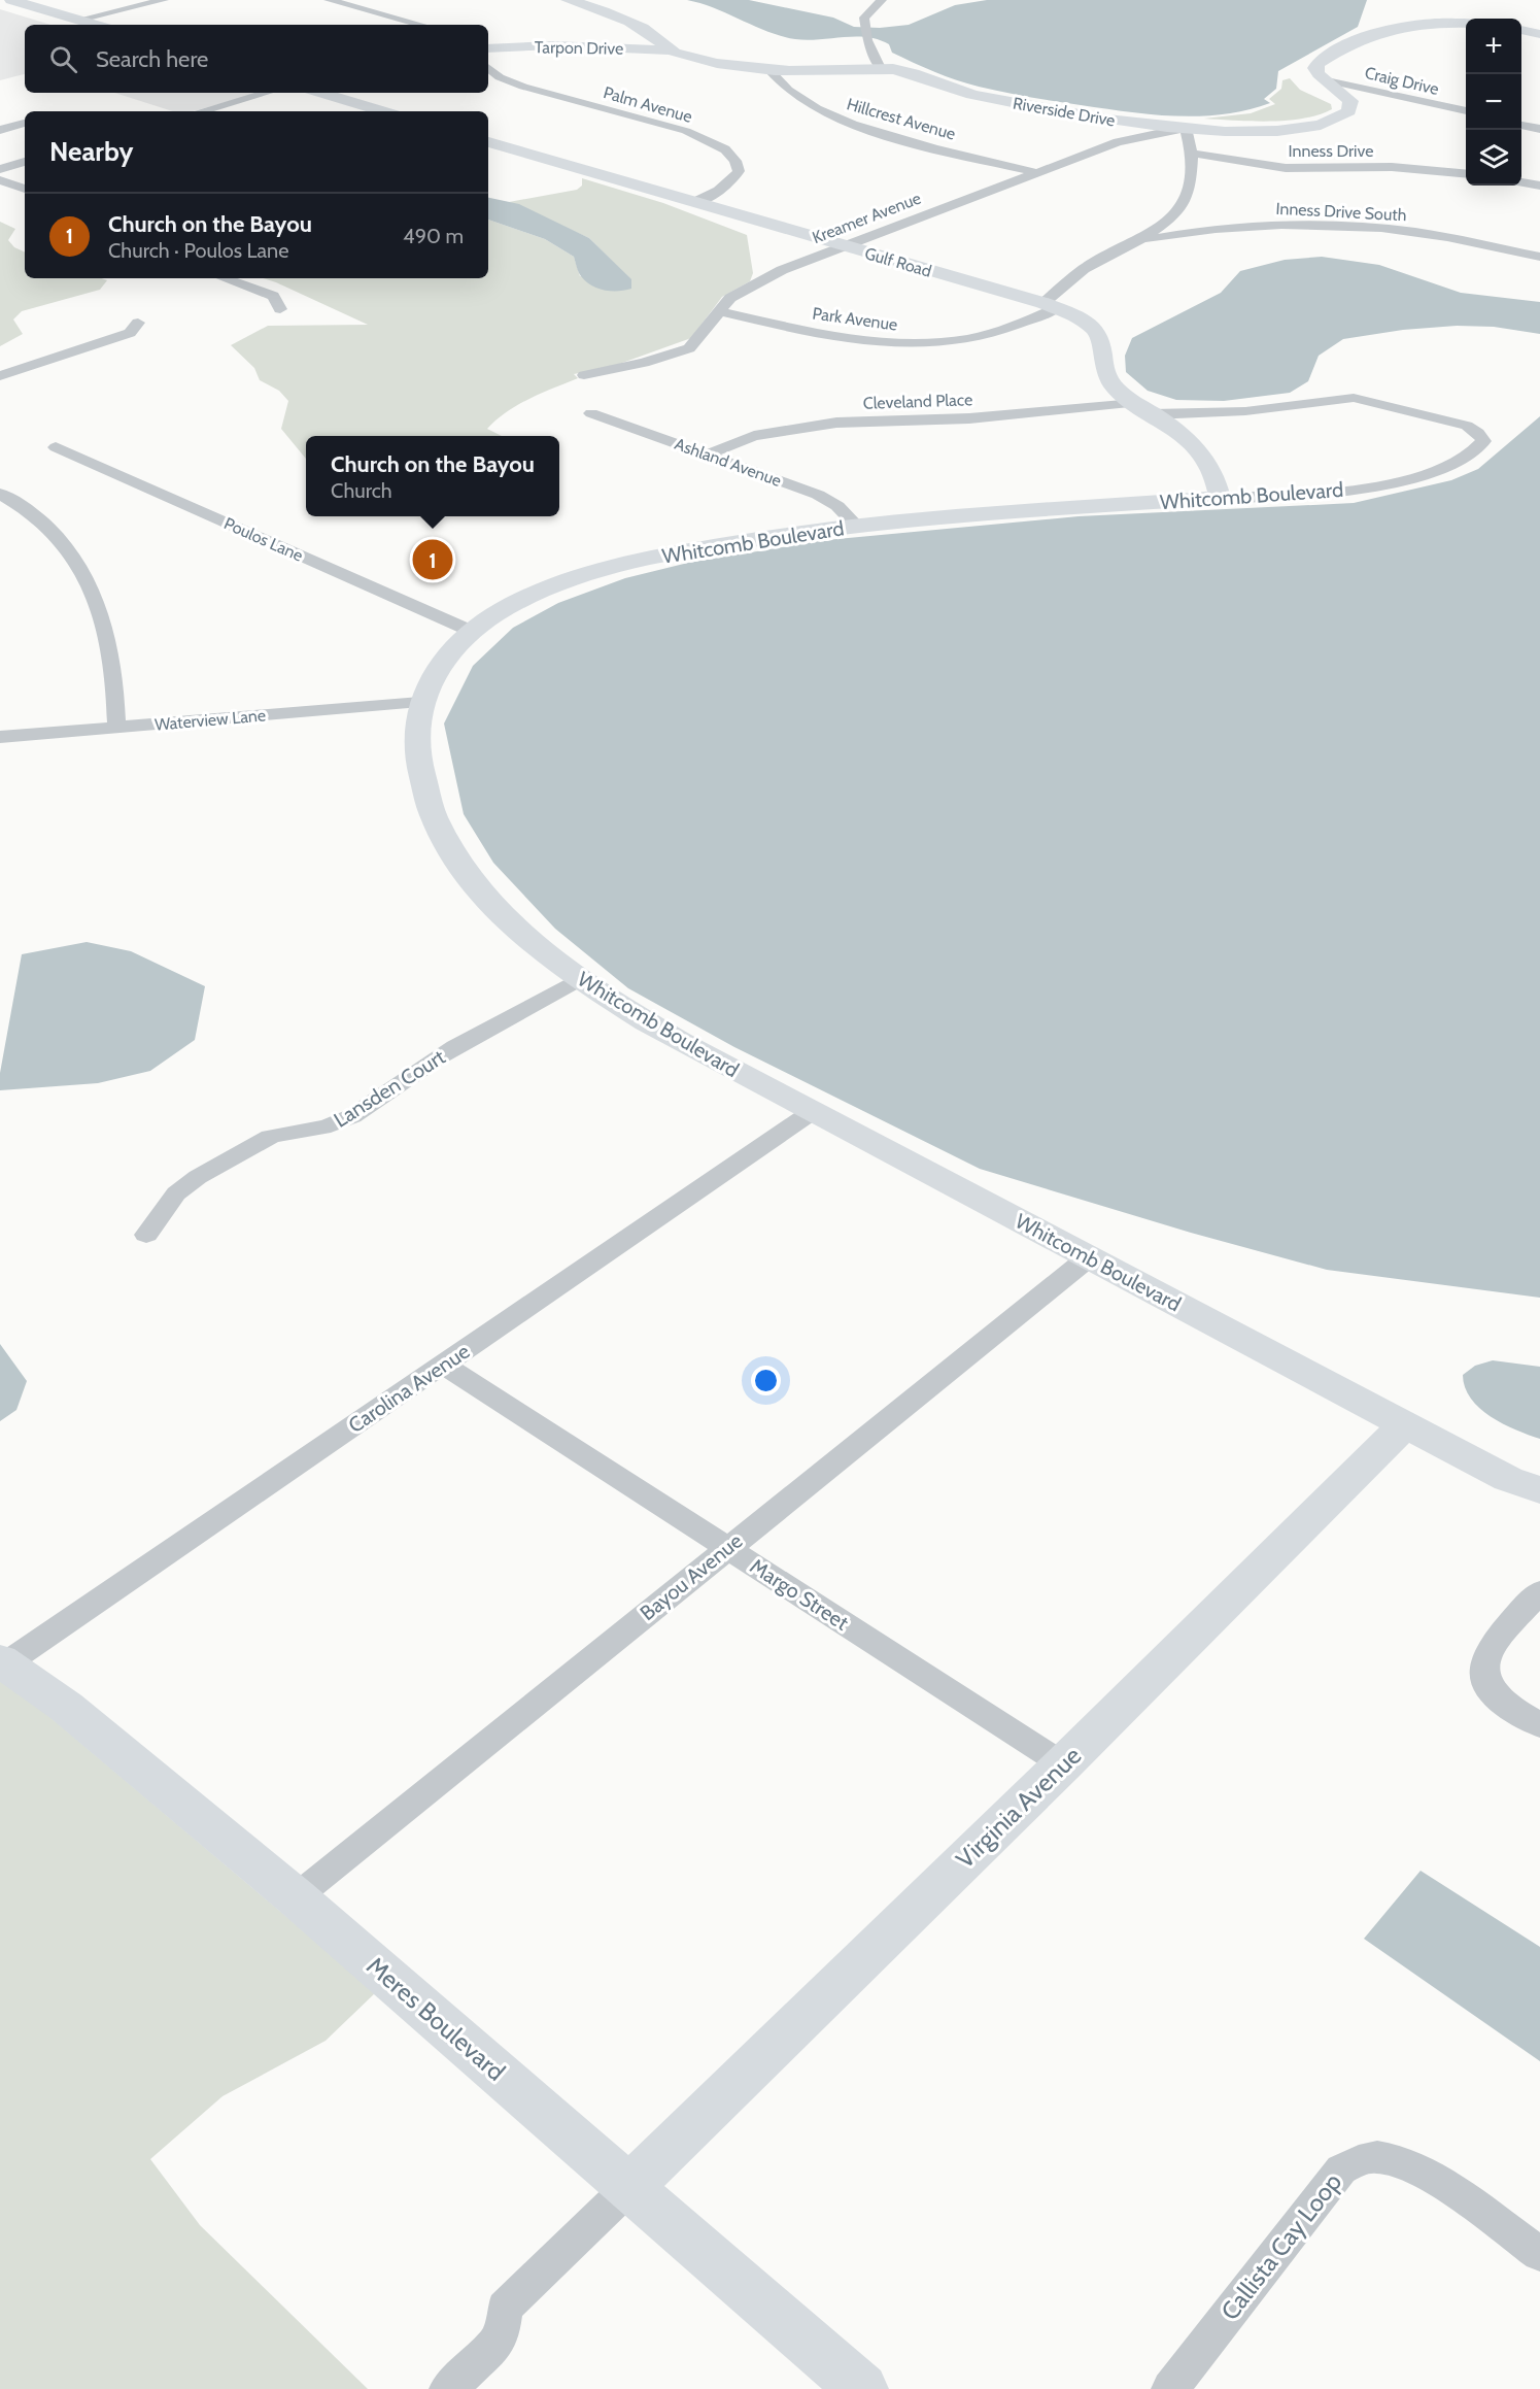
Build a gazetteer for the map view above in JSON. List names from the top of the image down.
{
  "streets": {
    "street": [
      "Tarpon Drive",
      "Craig Drive",
      "Palm Avenue",
      "Riverside Drive",
      "Hillcrest Avenue",
      "Inness Drive",
      "Inness Drive South",
      "Kreamer Avenue",
      "Gulf Road",
      "Park Avenue",
      "Cleveland Place",
      "Ashland Avenue",
      "Whitcomb Boulevard",
      "Poulos Lane",
      "Waterview Lane",
      "Lansden Court",
      "Carolina Avenue",
      "Bayou Avenue",
      "Margo Street",
      "Virginia Avenue",
      "Meres Boulevard",
      "Callista Cay Loop"
    ]
  },
  "crossings": [
    ["Tarpon Drive", "Riverside Drive"],
    ["Craig Drive", "Riverside Drive"],
    ["Palm Avenue", "Gulf Road"],
    ["Riverside Drive", "Hillcrest Avenue"],
    ["Riverside Drive", "Kreamer Avenue"],
    ["Riverside Drive", "Park Avenue"],
    ["Hillcrest Avenue", "Kreamer Avenue"],
    ["Inness Drive", "Park Avenue"],
    ["Inness Drive South", "Park Avenue"],
    ["Kreamer Avenue", "Gulf Road"],
    ["Kreamer Avenue", "Park Avenue"],
    ["Gulf Road", "Park Avenue"],
    ["Gulf Road", "Cleveland Place"],
    ["Gulf Road", "Whitcomb Boulevard"],
    ["Cleveland Place", "Ashland Avenue"],
    ["Cleveland Place", "Whitcomb Boulevard"],
    ["Ashland Avenue", "Whitcomb Boulevard"],
    ["Whitcomb Boulevard", "Poulos Lane"],
    ["Whitcomb Boulevard", "Waterview Lane"],
    ["Whitcomb Boulevard", "Lansden Court"],
    ["Whitcomb Boulevard", "Carolina Avenue"],
    ["Whitcomb Boulevard", "Bayou Avenue"],
    ["Whitcomb Boulevard", "Virginia Avenue"],
    ["Carolina Avenue", "Margo Street"],
    ["Carolina Avenue", "Meres Boulevard"],
    ["Bayou Avenue", "Margo Street"],
    ["Bayou Avenue", "Meres Boulevard"],
    ["Margo Street", "Virginia Avenue"],
    ["Virginia Avenue", "Meres Boulevard"]
  ],
  "page": {
    "map_buttons": ["+", "−"],
    "search": "Search here",
    "heading": "Nearby",
    "list": [
      {
        "mark": "1",
        "name": "Church on the Bayou",
        "note": "Church · Poulos Lane",
        "value": "490 m"
      }
    ],
    "popup": ["Church on the Bayou", "Church"],
    "pins": "1"
  }
}
